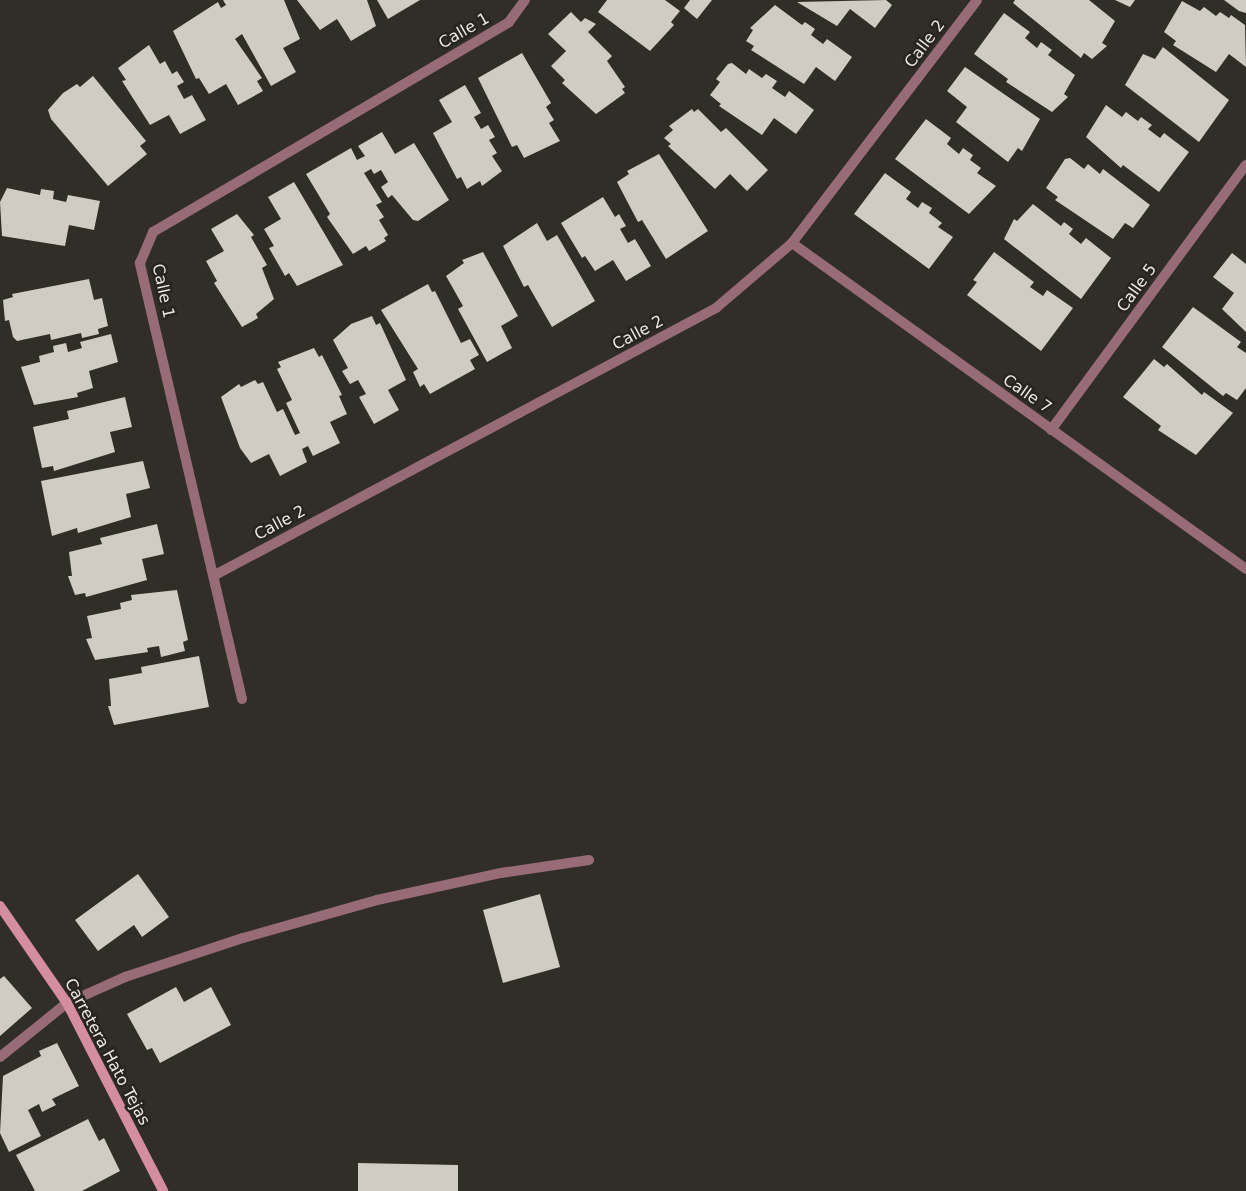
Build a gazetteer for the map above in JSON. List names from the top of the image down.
{
  "streets": {
    "street": [
      "Calle 1",
      "Calle 2",
      "Calle 5",
      "Calle 7",
      "Carretera Hato Tejas"
    ]
  },
  "crossings": [
    ["Calle 1", "Calle 2"],
    ["Calle 2", "Calle 7"],
    ["Calle 5", "Calle 7"]
  ]
}
